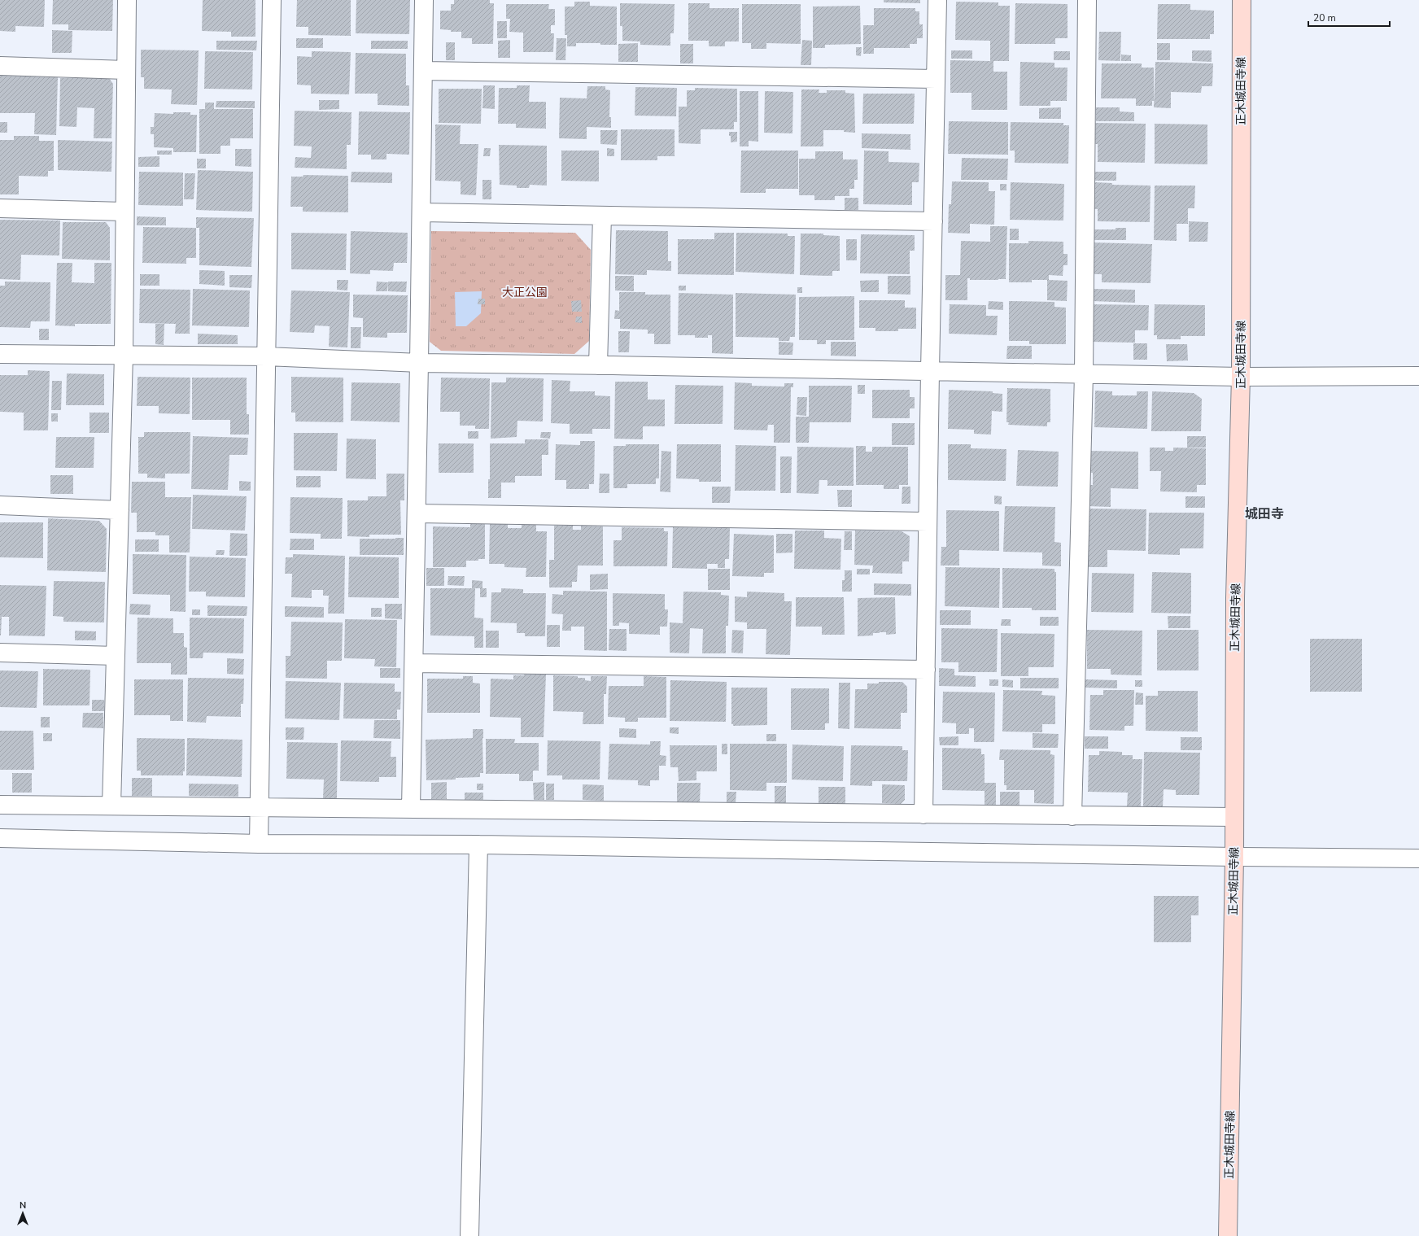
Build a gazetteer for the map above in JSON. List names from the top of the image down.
{
  "streets": {
    "street": ["正木城田寺線"]
  },
  "districts": ["城田寺"],
  "parks": ["大正公園"],
  "scale_bar": "20 m",
  "north": "top"
}
